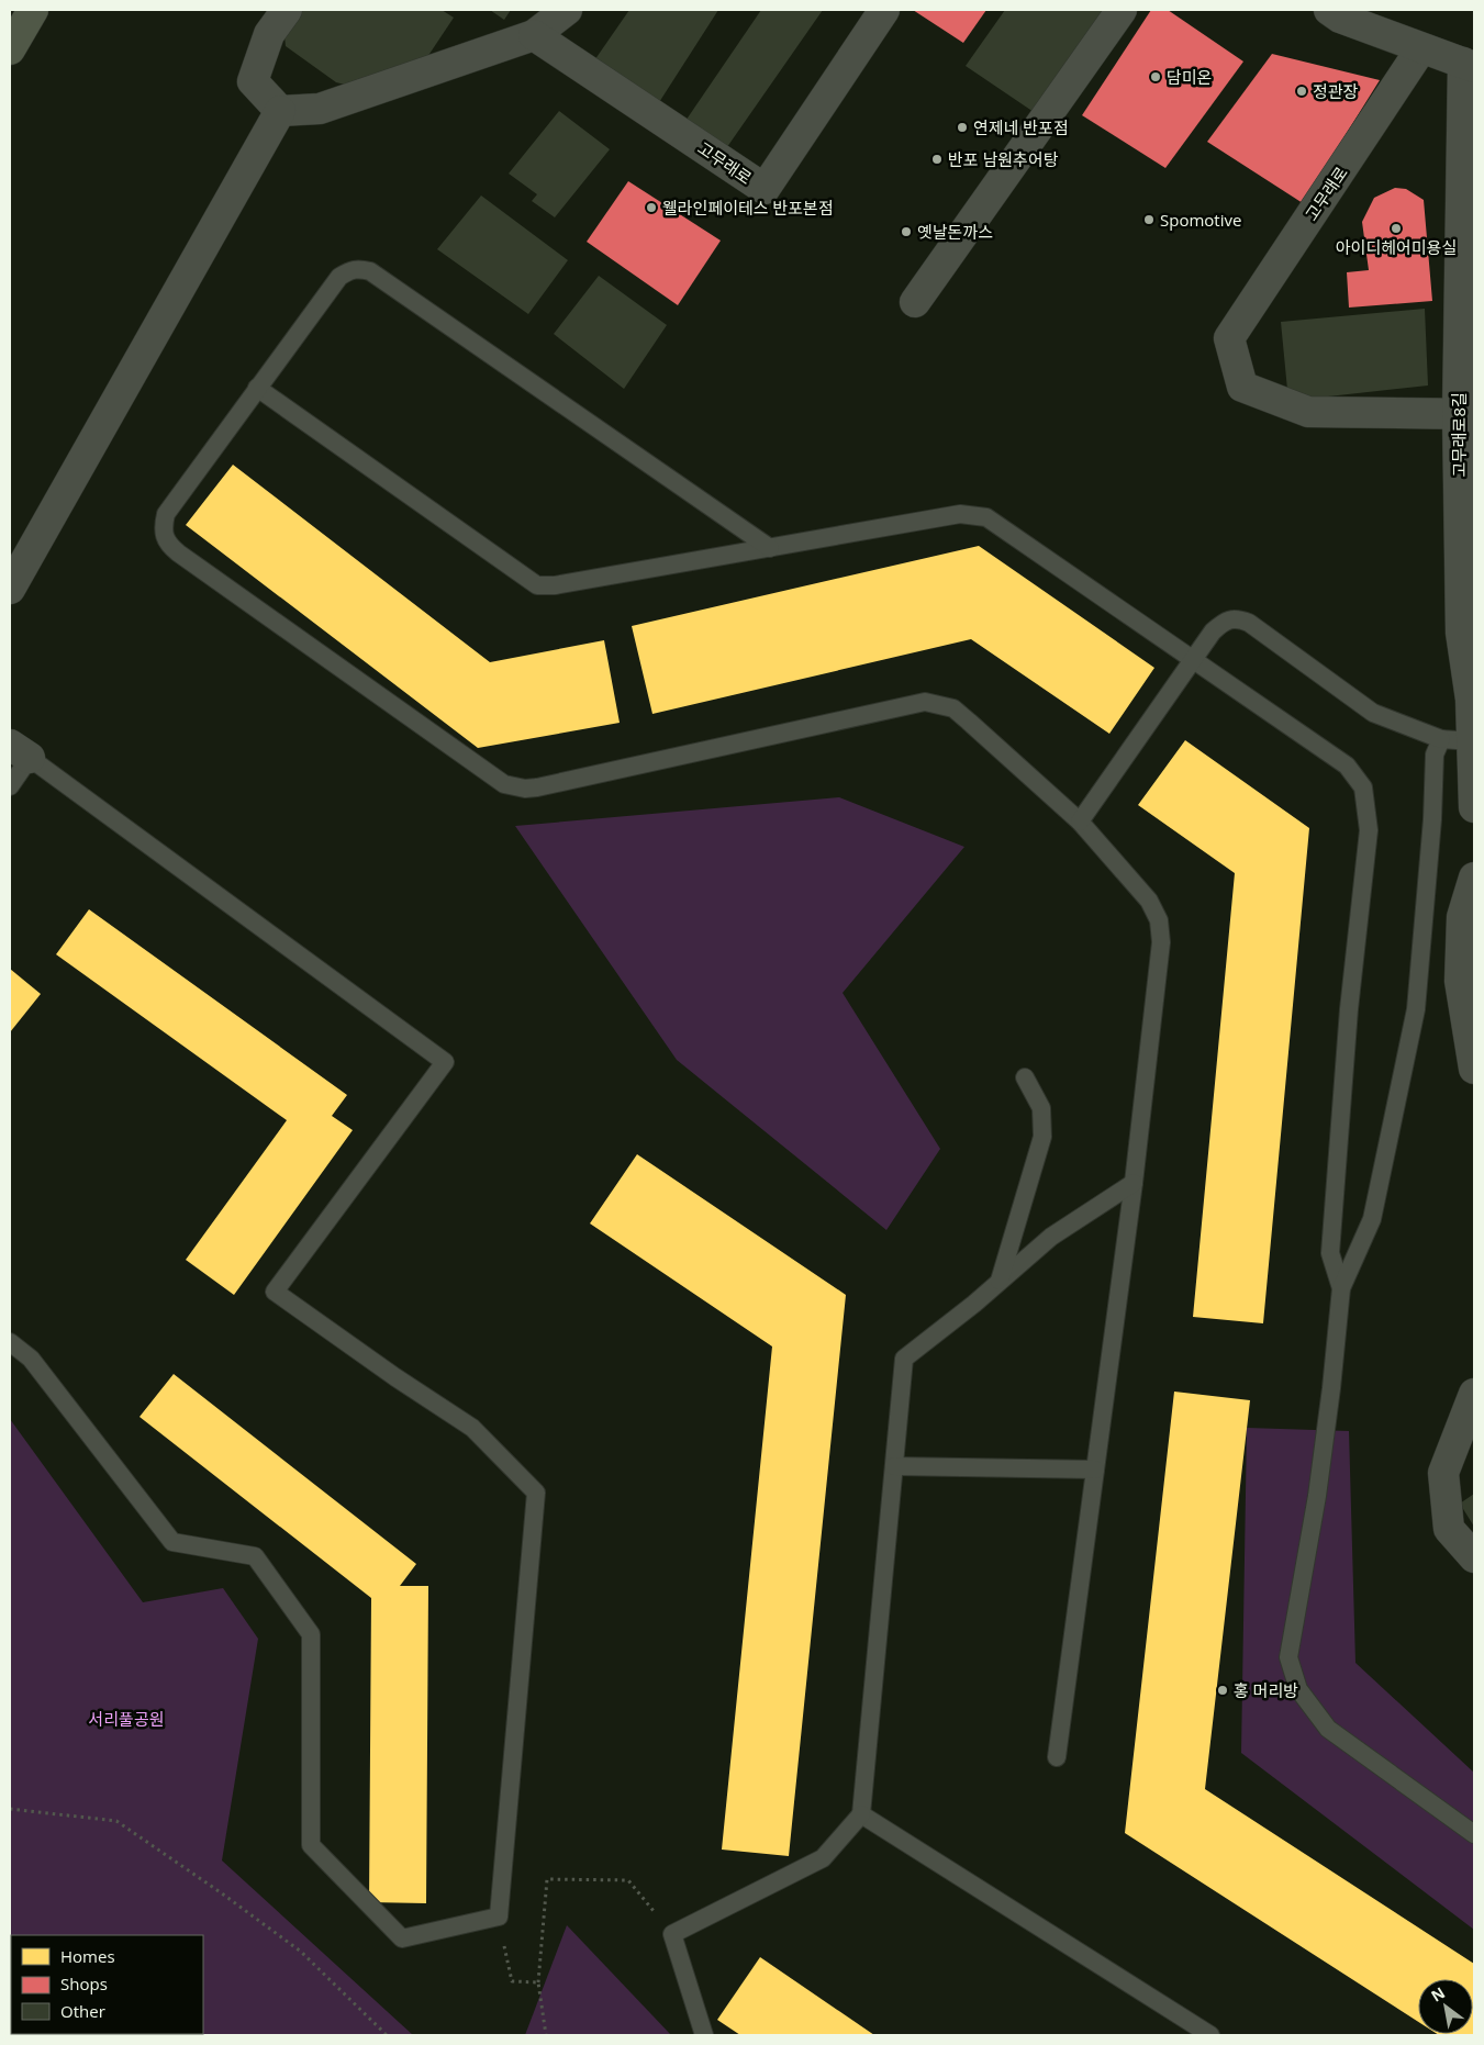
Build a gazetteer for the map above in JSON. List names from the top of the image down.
{
  "streets": {
    "street": ["고무래로", "고무래로8길"]
  },
  "crossings": [
    ["고무래로", "고무래로8길"]
  ],
  "parks": ["서리풀공원"],
  "places": [
    "담미온",
    "정관장",
    "연제네 반포점",
    "반포 남원추어탕",
    "웰라인페이테스 반포본점",
    "Spomotive",
    "아이디헤어미용실",
    "옛날돈까스",
    "홍 머리방"
  ],
  "legend": ["Homes", "Shops", "Other"],
  "north": "top left"
}
